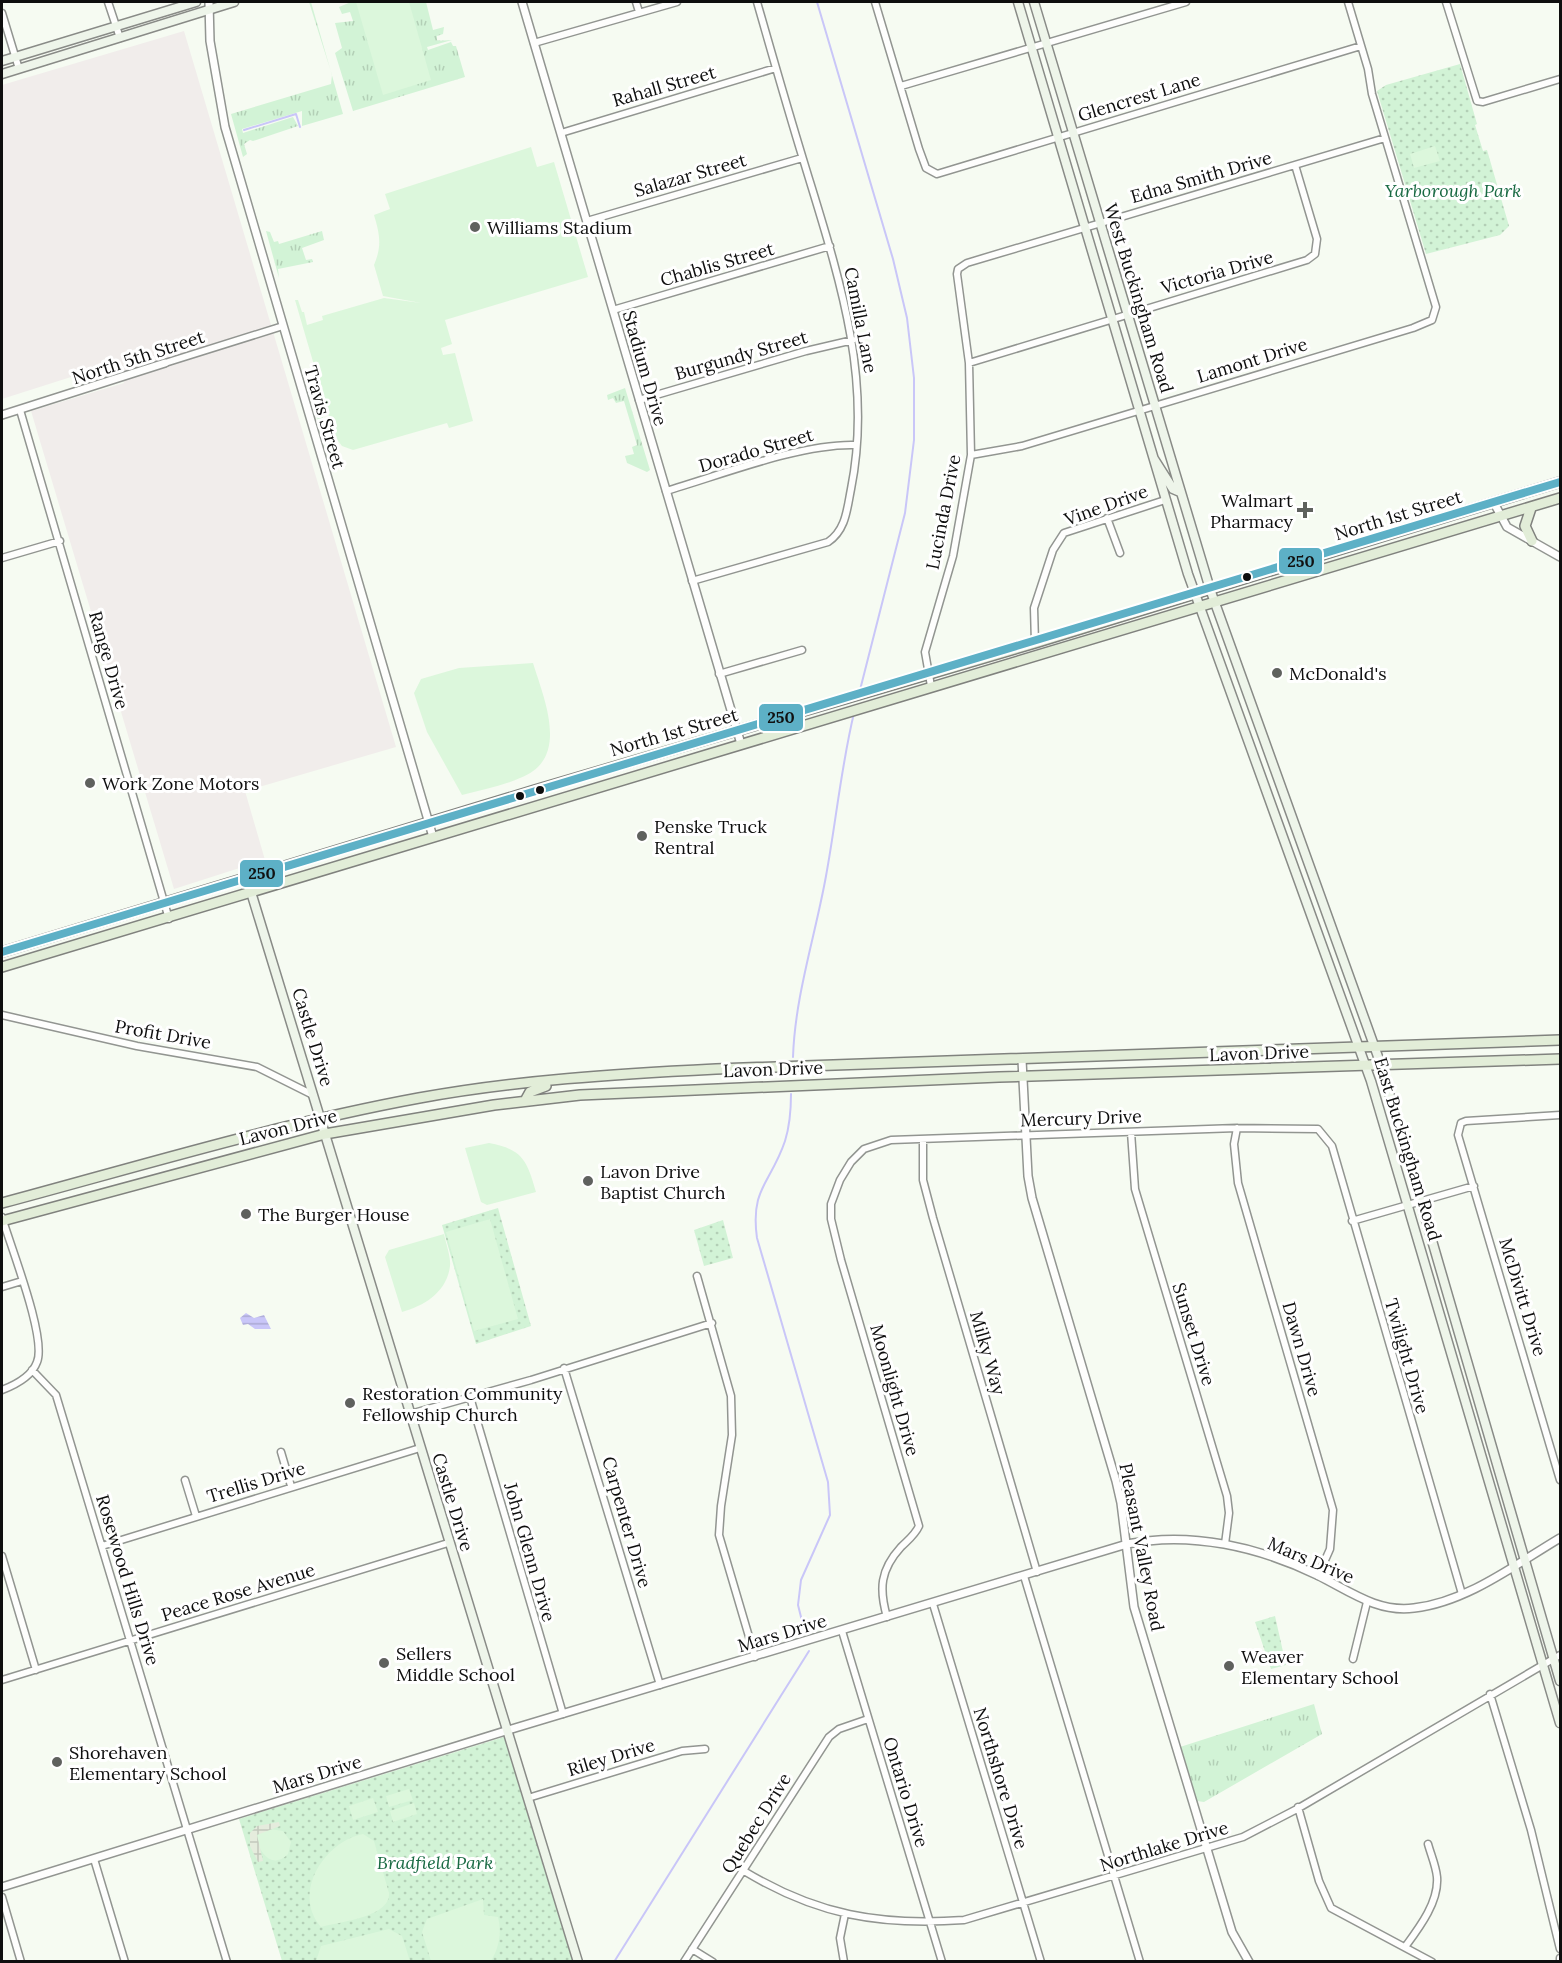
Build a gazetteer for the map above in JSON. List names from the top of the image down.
{
  "streets": {
    "main road": [
      "West Buckingham Road",
      "North 1st Street",
      "Castle Drive",
      "Lavon Drive",
      "East Buckingham Road"
    ],
    "street": [
      "Rahall Street",
      "Glencrest Lane",
      "Salazar Street",
      "Edna Smith Drive",
      "Chablis Street",
      "Victoria Drive",
      "Camilla Lane",
      "Burgundy Street",
      "North 5th Street",
      "Lamont Drive",
      "Stadium Drive",
      "Travis Street",
      "Dorado Street",
      "Vine Drive",
      "Lucinda Drive",
      "Range Drive",
      "Profit Drive",
      "Mercury Drive",
      "McDivitt Drive",
      "Sunset Drive",
      "Dawn Drive",
      "Milky Way",
      "Twilight Drive",
      "Moonlight Drive",
      "Trellis Drive",
      "Carpenter Drive",
      "Pleasant Valley Road",
      "John Glenn Drive",
      "Mars Drive",
      "Rosewood Hills Drive",
      "Peace Rose Avenue",
      "Riley Drive",
      "Northshore Drive",
      "Ontario Drive",
      "Quebec Drive",
      "Northlake Drive"
    ]
  },
  "crossings": [
    ["Rahall Street", "Camilla Lane"],
    ["Rahall Street", "Stadium Drive"],
    ["Glencrest Lane", "West Buckingham Road"],
    ["Salazar Street", "Camilla Lane"],
    ["Salazar Street", "Stadium Drive"],
    ["Edna Smith Drive", "Victoria Drive"],
    ["Edna Smith Drive", "West Buckingham Road"],
    ["Edna Smith Drive", "Lamont Drive"],
    ["Edna Smith Drive", "Lucinda Drive"],
    ["Chablis Street", "Camilla Lane"],
    ["Chablis Street", "Stadium Drive"],
    ["Victoria Drive", "West Buckingham Road"],
    ["Victoria Drive", "Lucinda Drive"],
    ["West Buckingham Road", "Lamont Drive"],
    ["West Buckingham Road", "Vine Drive"],
    ["West Buckingham Road", "North 1st Street"],
    ["West Buckingham Road", "East Buckingham Road"],
    ["Camilla Lane", "Burgundy Street"],
    ["Camilla Lane", "Stadium Drive"],
    ["Camilla Lane", "Dorado Street"],
    ["Burgundy Street", "Stadium Drive"],
    ["North 5th Street", "Travis Street"],
    ["North 5th Street", "Range Drive"],
    ["Lamont Drive", "Lucinda Drive"],
    ["Stadium Drive", "Dorado Street"],
    ["Stadium Drive", "North 1st Street"],
    ["Travis Street", "North 1st Street"],
    ["Vine Drive", "North 1st Street"],
    ["Lucinda Drive", "North 1st Street"],
    ["North 1st Street", "Range Drive"],
    ["North 1st Street", "Castle Drive"],
    ["North 1st Street", "East Buckingham Road"],
    ["Profit Drive", "Castle Drive"],
    ["Castle Drive", "Lavon Drive"],
    ["Castle Drive", "Trellis Drive"],
    ["Castle Drive", "Mars Drive"],
    ["Castle Drive", "Peace Rose Avenue"],
    ["Castle Drive", "Riley Drive"],
    ["Lavon Drive", "East Buckingham Road"],
    ["Lavon Drive", "Pleasant Valley Road"],
    ["Mercury Drive", "Sunset Drive"],
    ["Mercury Drive", "Dawn Drive"],
    ["Mercury Drive", "Milky Way"],
    ["Mercury Drive", "Twilight Drive"],
    ["Mercury Drive", "Moonlight Drive"],
    ["Mercury Drive", "Pleasant Valley Road"],
    ["East Buckingham Road", "Mars Drive"],
    ["East Buckingham Road", "Northlake Drive"],
    ["Sunset Drive", "Mars Drive"],
    ["Dawn Drive", "Mars Drive"],
    ["Milky Way", "Mars Drive"],
    ["Twilight Drive", "Mars Drive"],
    ["Moonlight Drive", "Mars Drive"],
    ["Trellis Drive", "Rosewood Hills Drive"],
    ["Carpenter Drive", "Mars Drive"],
    ["Pleasant Valley Road", "Mars Drive"],
    ["Pleasant Valley Road", "Northlake Drive"],
    ["John Glenn Drive", "Mars Drive"],
    ["Mars Drive", "Rosewood Hills Drive"],
    ["Mars Drive", "Northshore Drive"],
    ["Mars Drive", "Ontario Drive"],
    ["Rosewood Hills Drive", "Peace Rose Avenue"],
    ["Northshore Drive", "Northlake Drive"],
    ["Ontario Drive", "Quebec Drive"],
    ["Ontario Drive", "Northlake Drive"],
    ["Quebec Drive", "Northlake Drive"]
  ],
  "parks": ["Yarborough Park", "Bradfield Park"],
  "places": {
    "other": [
      "Williams Stadium",
      "McDonald's",
      "Work Zone Motors",
      "Penske Truck Rentral",
      "Lavon Drive Baptist Church",
      "The Burger House",
      "Restoration Community Fellowship Church",
      "Sellers Middle School",
      "Weaver Elementary School",
      "Shorehaven Elementary School"
    ],
    "health": ["Walmart Pharmacy"]
  },
  "lines": ["transit line 250"]
}
